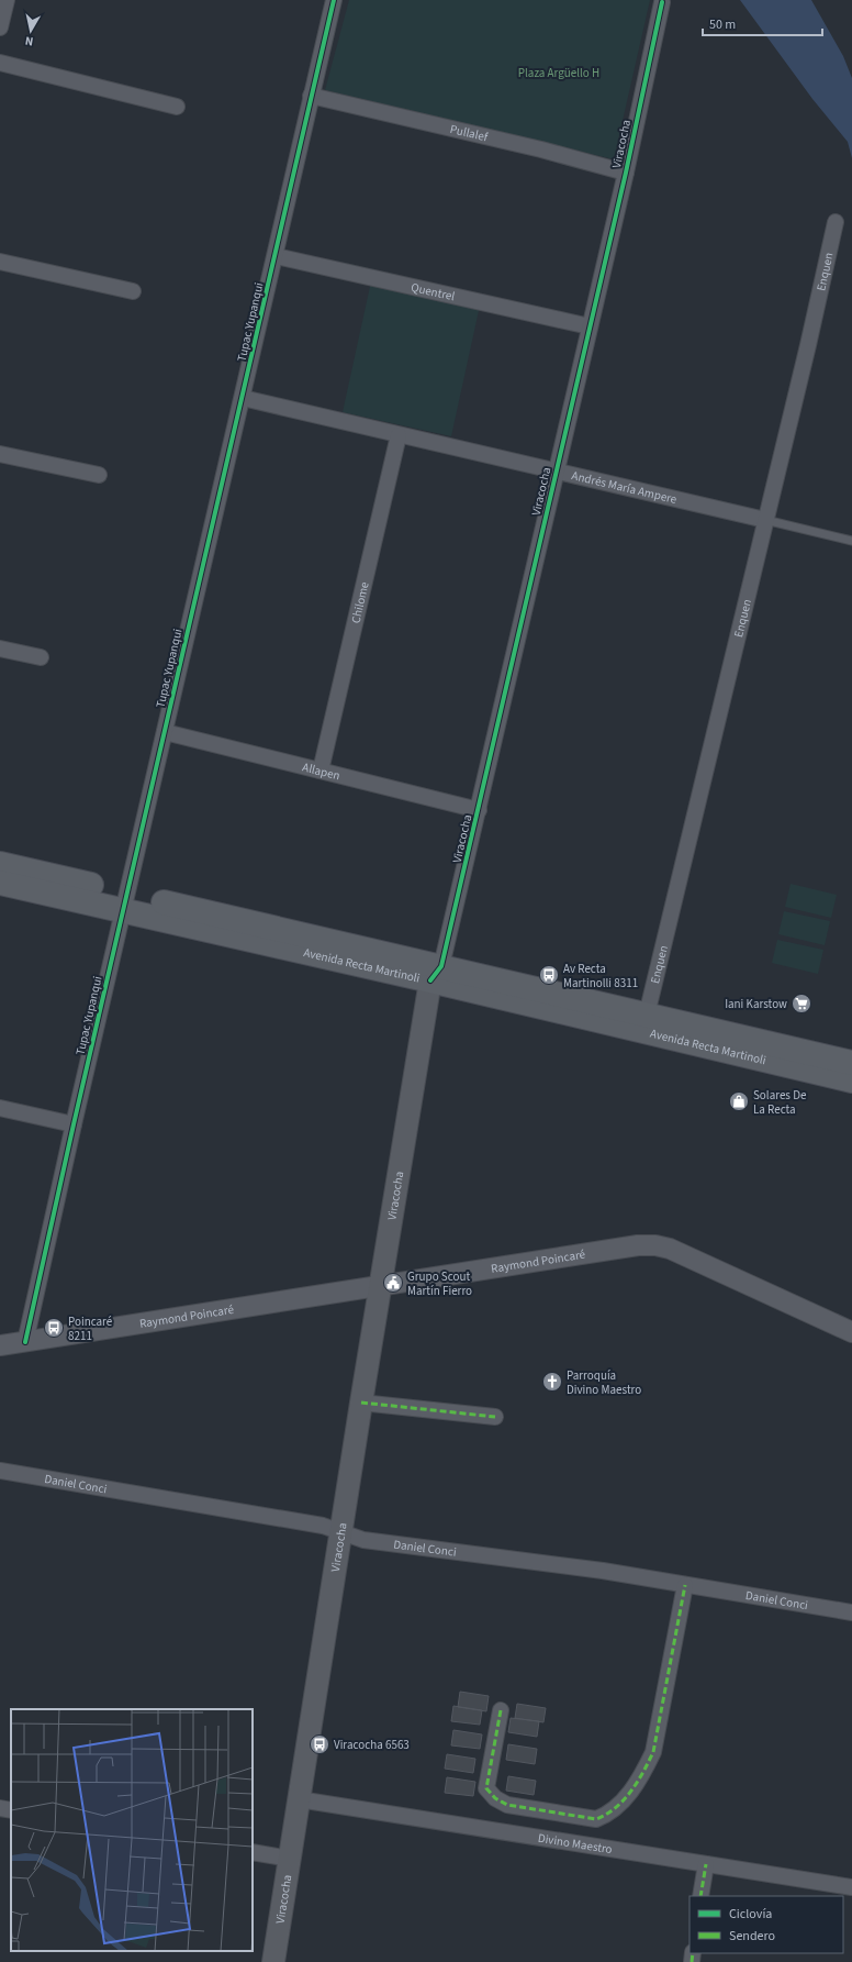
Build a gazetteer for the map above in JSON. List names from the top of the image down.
{
  "streets": {
    "main road": ["Viracocha", "Avenida Recta Martinoli"],
    "street": [
      "Pullalef",
      "Enquen",
      "Quentrel",
      "Tupac Yupanqui",
      "Andrés María Ampere",
      "Chilome",
      "Allapen",
      "Raymond Poincaré",
      "Daniel Conci",
      "Divino Maestro"
    ]
  },
  "crossings": [
    ["Pullalef", "Viracocha"],
    ["Pullalef", "Tupac Yupanqui"],
    ["Viracocha", "Quentrel"],
    ["Viracocha", "Andrés María Ampere"],
    ["Viracocha", "Allapen"],
    ["Viracocha", "Avenida Recta Martinoli"],
    ["Viracocha", "Raymond Poincaré"],
    ["Viracocha", "Daniel Conci"],
    ["Viracocha", "Divino Maestro"],
    ["Enquen", "Andrés María Ampere"],
    ["Enquen", "Avenida Recta Martinoli"],
    ["Quentrel", "Tupac Yupanqui"],
    ["Tupac Yupanqui", "Andrés María Ampere"],
    ["Tupac Yupanqui", "Allapen"],
    ["Tupac Yupanqui", "Avenida Recta Martinoli"],
    ["Tupac Yupanqui", "Raymond Poincaré"],
    ["Andrés María Ampere", "Chilome"],
    ["Chilome", "Allapen"]
  ],
  "parks": ["Plaza Argüello H"],
  "places": {
    "bus stop": ["Av Recta Martinolli 8311", "Poincaré 8211", "Viracocha 6563"],
    "supermarket": ["Iani Karstow"],
    "shop": ["Solares De La Recta"],
    "public building": ["Grupo Scout Martín Fierro"],
    "church": ["Parroquía Divino Maestro"]
  },
  "legend": ["Ciclovía", "Sendero"],
  "scale_bar": "50 m",
  "north": "bottom"
}
